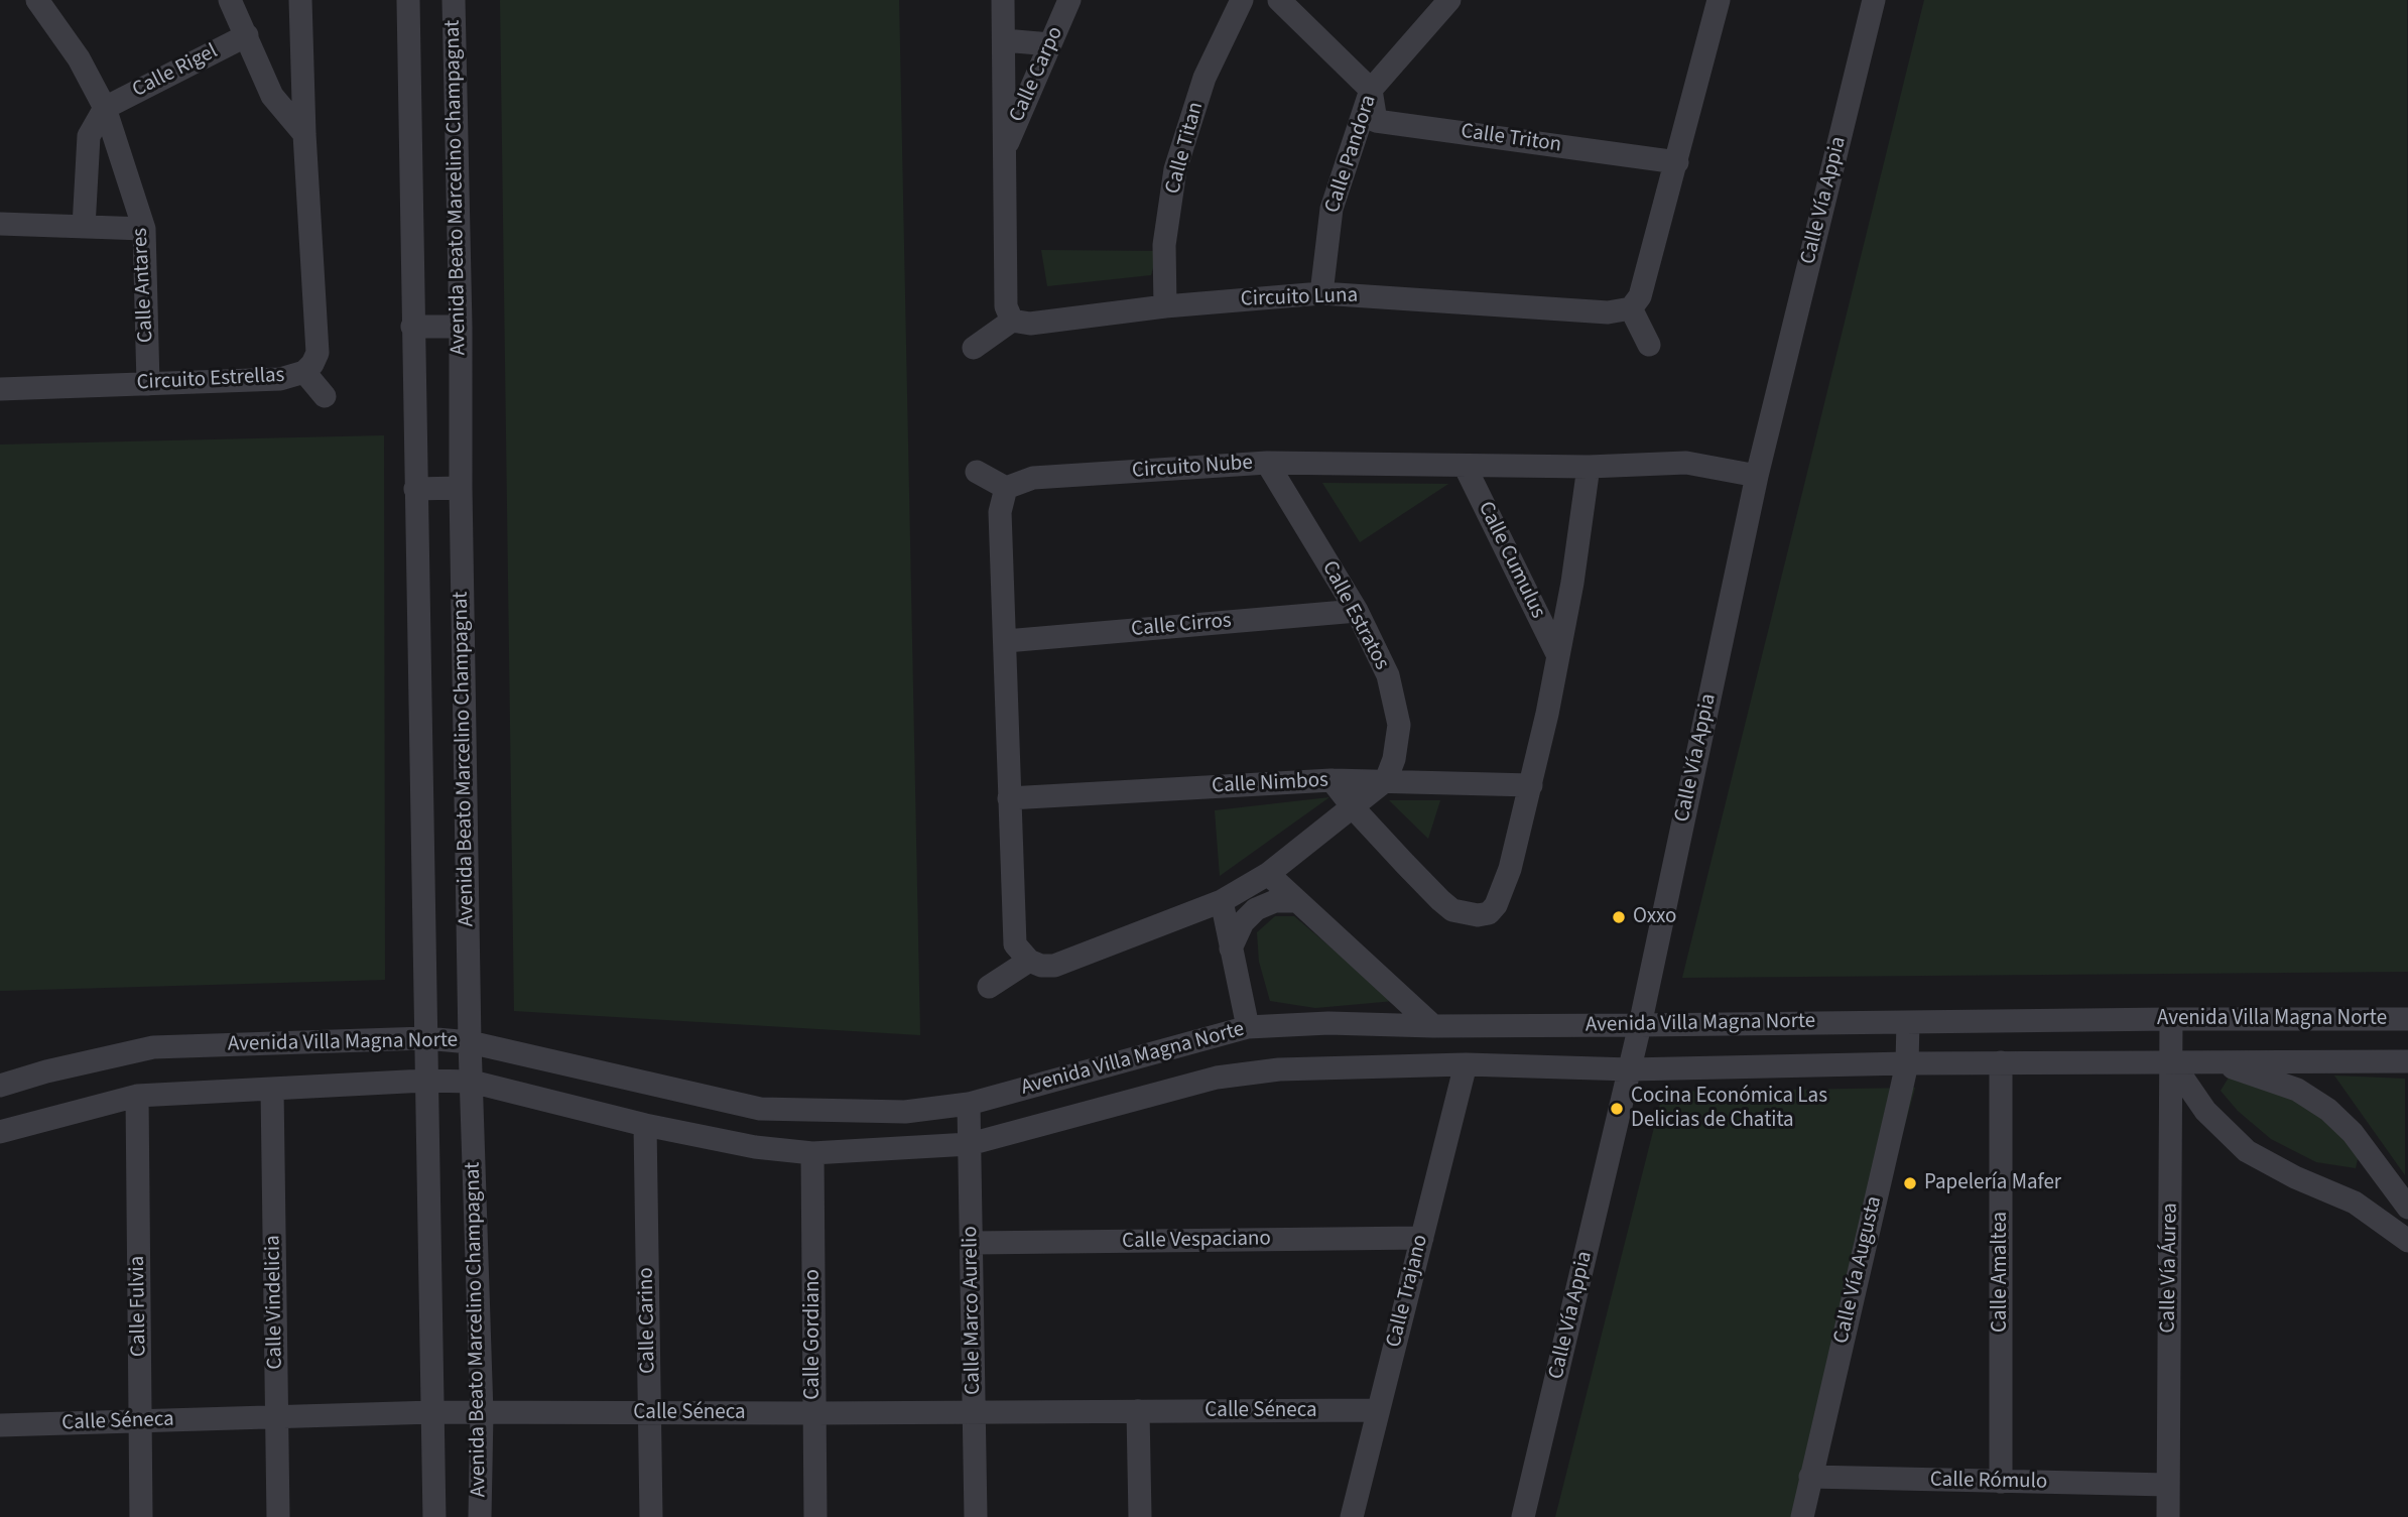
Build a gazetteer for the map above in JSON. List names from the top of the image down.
{
  "streets": {
    "street": [
      "Calle Rigel",
      "Calle Carpo",
      "Calle Triton",
      "Calle Titan",
      "Calle Pandora",
      "Avenida Beato Marcelino Champagnat",
      "Calle Vía Appia",
      "Calle Antares",
      "Circuito Luna",
      "Circuito Estrellas",
      "Circuito Nube",
      "Calle Cumulus",
      "Calle Estratos",
      "Calle Cirros",
      "Calle Nimbos",
      "Avenida Villa Magna Norte",
      "Calle Vespaciano",
      "Calle Vía Áurea",
      "Calle Vía Augusta",
      "Calle Amaltea",
      "Calle Trajano",
      "Calle Vindelicia",
      "Calle Fulvia",
      "Calle Marco Aurelio",
      "Calle Carino",
      "Calle Gordiano",
      "Calle Séneca",
      "Calle Rómulo"
    ]
  },
  "crossings": [
    ["Calle Rigel", "Calle Antares"],
    ["Calle Triton", "Calle Pandora"],
    ["Calle Titan", "Circuito Luna"],
    ["Calle Pandora", "Circuito Luna"],
    ["Avenida Beato Marcelino Champagnat", "Avenida Villa Magna Norte"],
    ["Avenida Beato Marcelino Champagnat", "Calle Séneca"],
    ["Calle Vía Appia", "Circuito Nube"],
    ["Calle Vía Appia", "Avenida Villa Magna Norte"],
    ["Calle Antares", "Circuito Estrellas"],
    ["Circuito Nube", "Calle Cumulus"],
    ["Circuito Nube", "Calle Estratos"],
    ["Calle Estratos", "Calle Cirros"],
    ["Calle Estratos", "Calle Nimbos"],
    ["Avenida Villa Magna Norte", "Calle Vía Áurea"],
    ["Avenida Villa Magna Norte", "Calle Vía Augusta"],
    ["Avenida Villa Magna Norte", "Calle Amaltea"],
    ["Avenida Villa Magna Norte", "Calle Trajano"],
    ["Avenida Villa Magna Norte", "Calle Vindelicia"],
    ["Avenida Villa Magna Norte", "Calle Fulvia"],
    ["Avenida Villa Magna Norte", "Calle Marco Aurelio"],
    ["Avenida Villa Magna Norte", "Calle Carino"],
    ["Avenida Villa Magna Norte", "Calle Gordiano"],
    ["Calle Vespaciano", "Calle Trajano"],
    ["Calle Vespaciano", "Calle Marco Aurelio"],
    ["Calle Vía Áurea", "Calle Rómulo"],
    ["Calle Vía Augusta", "Calle Rómulo"],
    ["Calle Amaltea", "Calle Rómulo"],
    ["Calle Trajano", "Calle Séneca"],
    ["Calle Vindelicia", "Calle Séneca"],
    ["Calle Fulvia", "Calle Séneca"],
    ["Calle Marco Aurelio", "Calle Séneca"],
    ["Calle Carino", "Calle Séneca"],
    ["Calle Gordiano", "Calle Séneca"]
  ],
  "places": ["Oxxo", "Cocina Económica Las Delicias de Chatita", "Papelería Mafer"]
}
